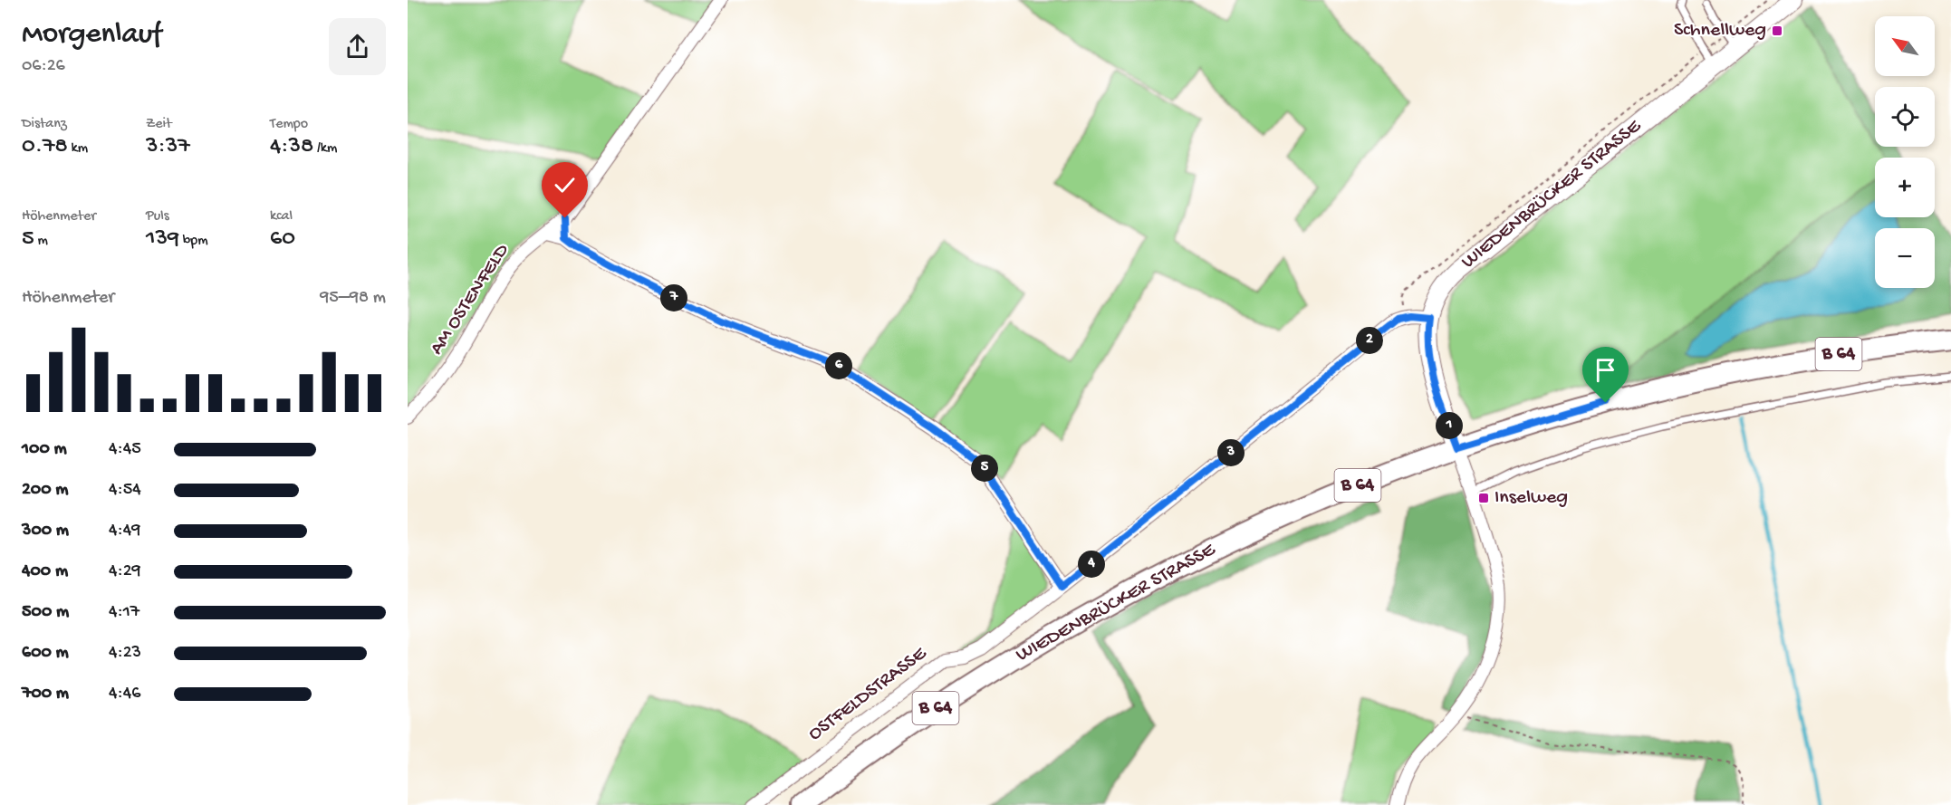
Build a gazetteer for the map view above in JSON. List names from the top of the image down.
{
  "streets": {
    "main road": ["WIEDENBRÜCKER STRASSE", "B 64"],
    "street": ["AM OSTENFELD", "OSTFELDSTRASSE"]
  },
  "places": {
    "transit": ["Schnellweg", "Inselweg"]
  },
  "north": "top left",
  "page": {
    "heading": ["Morgenlauf", "06:26"],
    "map_buttons": ["+", "−"],
    "stats": [
      ["Distanz", "0.78 km"],
      ["Zeit", "3:37"],
      ["Tempo", "4:38 /km"],
      ["Höhenmeter", "5 m"],
      ["Puls", "139 bpm"],
      ["kcal", "60"]
    ],
    "chart": ["Höhenmeter", "95–98 m"],
    "pins": [
      "7",
      "2",
      "6",
      "1",
      "3",
      "5",
      "4"
    ],
    "list": [
      {
        "name": "100 m",
        "note": "4:45"
      },
      {
        "name": "200 m",
        "note": "4:54"
      },
      {
        "name": "300 m",
        "note": "4:49"
      },
      {
        "name": "400 m",
        "note": "4:29"
      },
      {
        "name": "500 m",
        "note": "4:17"
      },
      {
        "name": "600 m",
        "note": "4:23"
      },
      {
        "name": "700 m",
        "note": "4:46"
      }
    ]
  }
}
